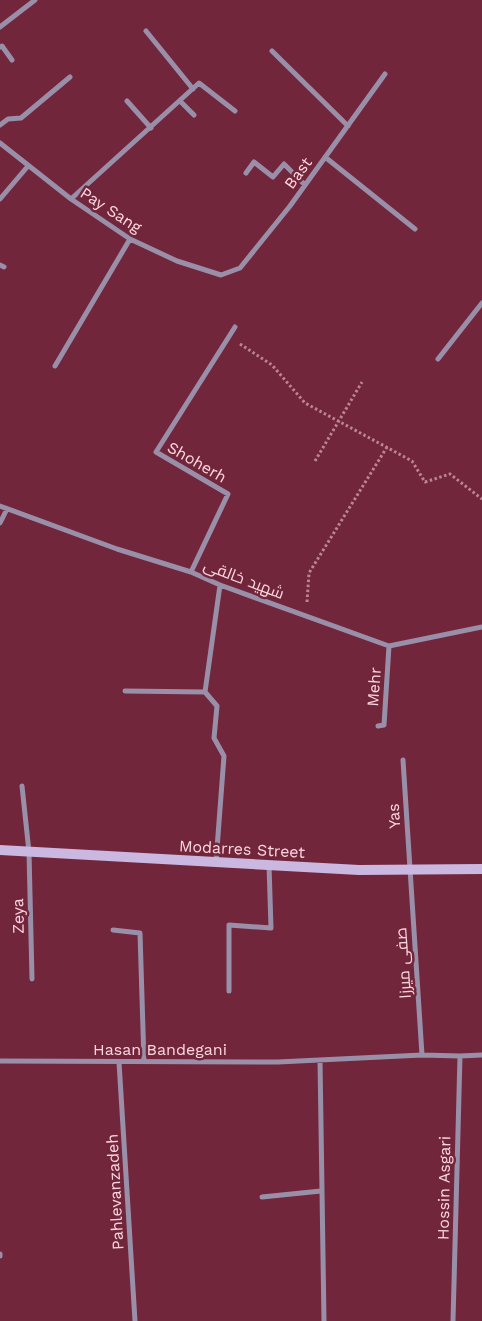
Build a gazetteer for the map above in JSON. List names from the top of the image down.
{
  "streets": {
    "main road": ["Modarres Street"],
    "street": [
      "Bast",
      "Pay Sang",
      "Shoherh",
      "شهید خالقی",
      "Mehr",
      "Yas",
      "Zeya",
      "صفی میرزا",
      "Hasan Bandegani",
      "Hossin Asgari",
      "Pahlevanzadeh"
    ]
  },
  "crossings": [
    ["Bast", "Pay Sang"],
    ["Shoherh", "شهید خالقی"],
    ["شهید خالقی", "Mehr"],
    ["Yas", "Modarres Street"],
    ["Yas", "صفی میرزا"],
    ["Modarres Street", "Zeya"],
    ["Modarres Street", "صفی میرزا"],
    ["صفی میرزا", "Hasan Bandegani"],
    ["Hasan Bandegani", "Hossin Asgari"],
    ["Hasan Bandegani", "Pahlevanzadeh"]
  ]
}
